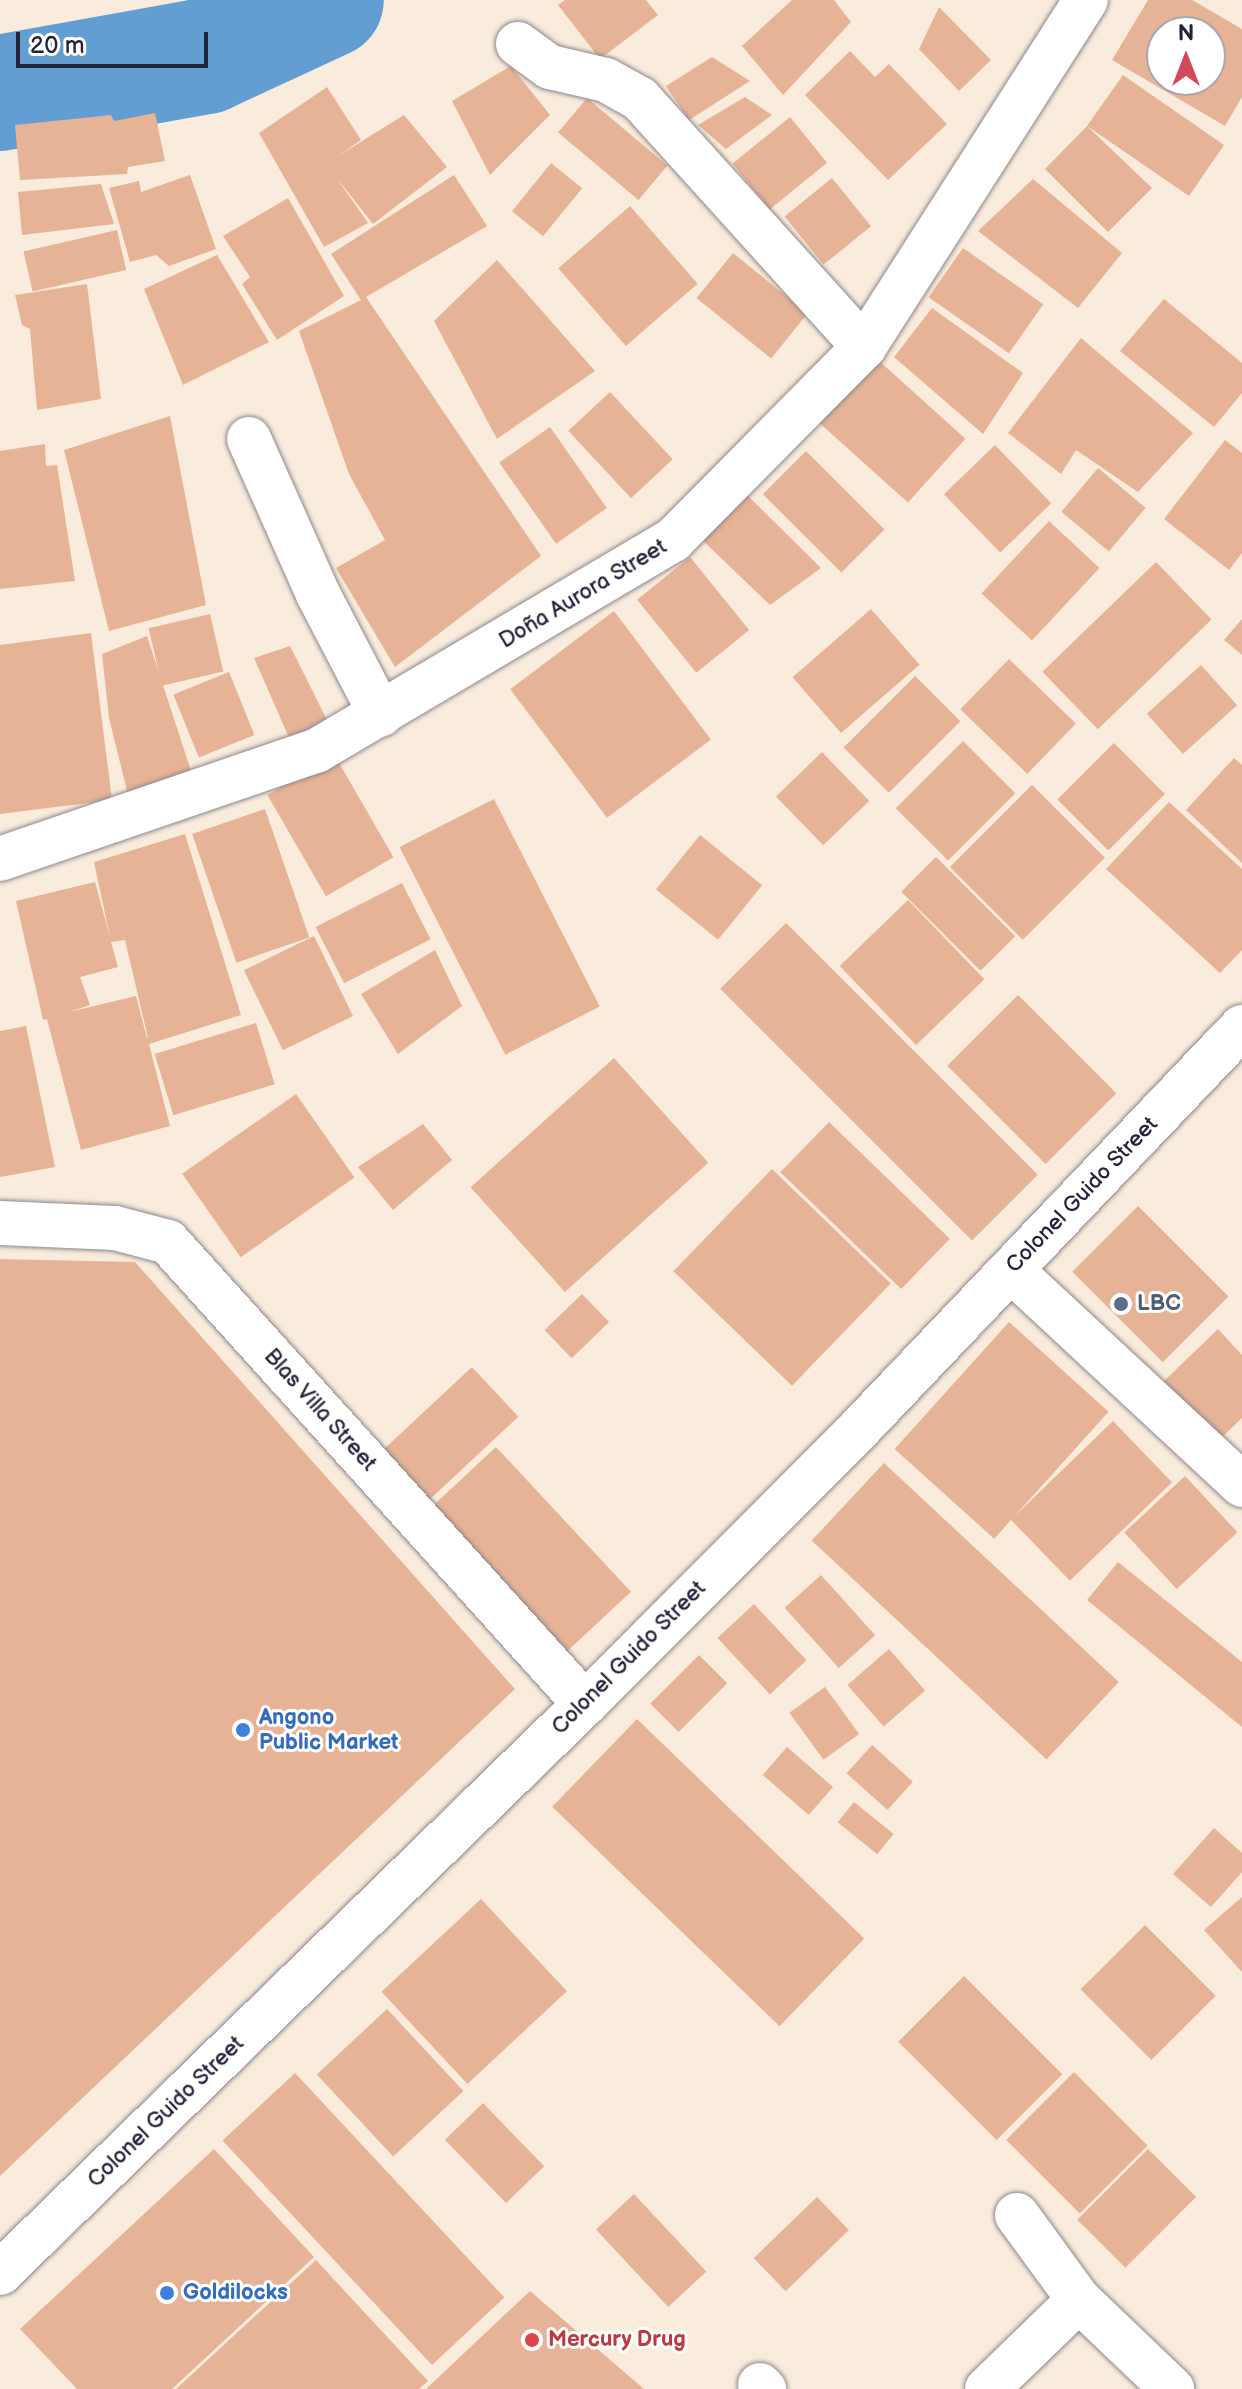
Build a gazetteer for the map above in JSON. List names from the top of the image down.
{
  "streets": {
    "street": ["Doña Aurora Street", "Colonel Guido Street", "Blas Villa Street"]
  },
  "crossings": [
    ["Colonel Guido Street", "Blas Villa Street"]
  ],
  "places": [
    "LBC",
    "Angono Public Market",
    "Goldilocks",
    "Mercury Drug"
  ],
  "scale_bar": "20 m",
  "north": "top"
}
